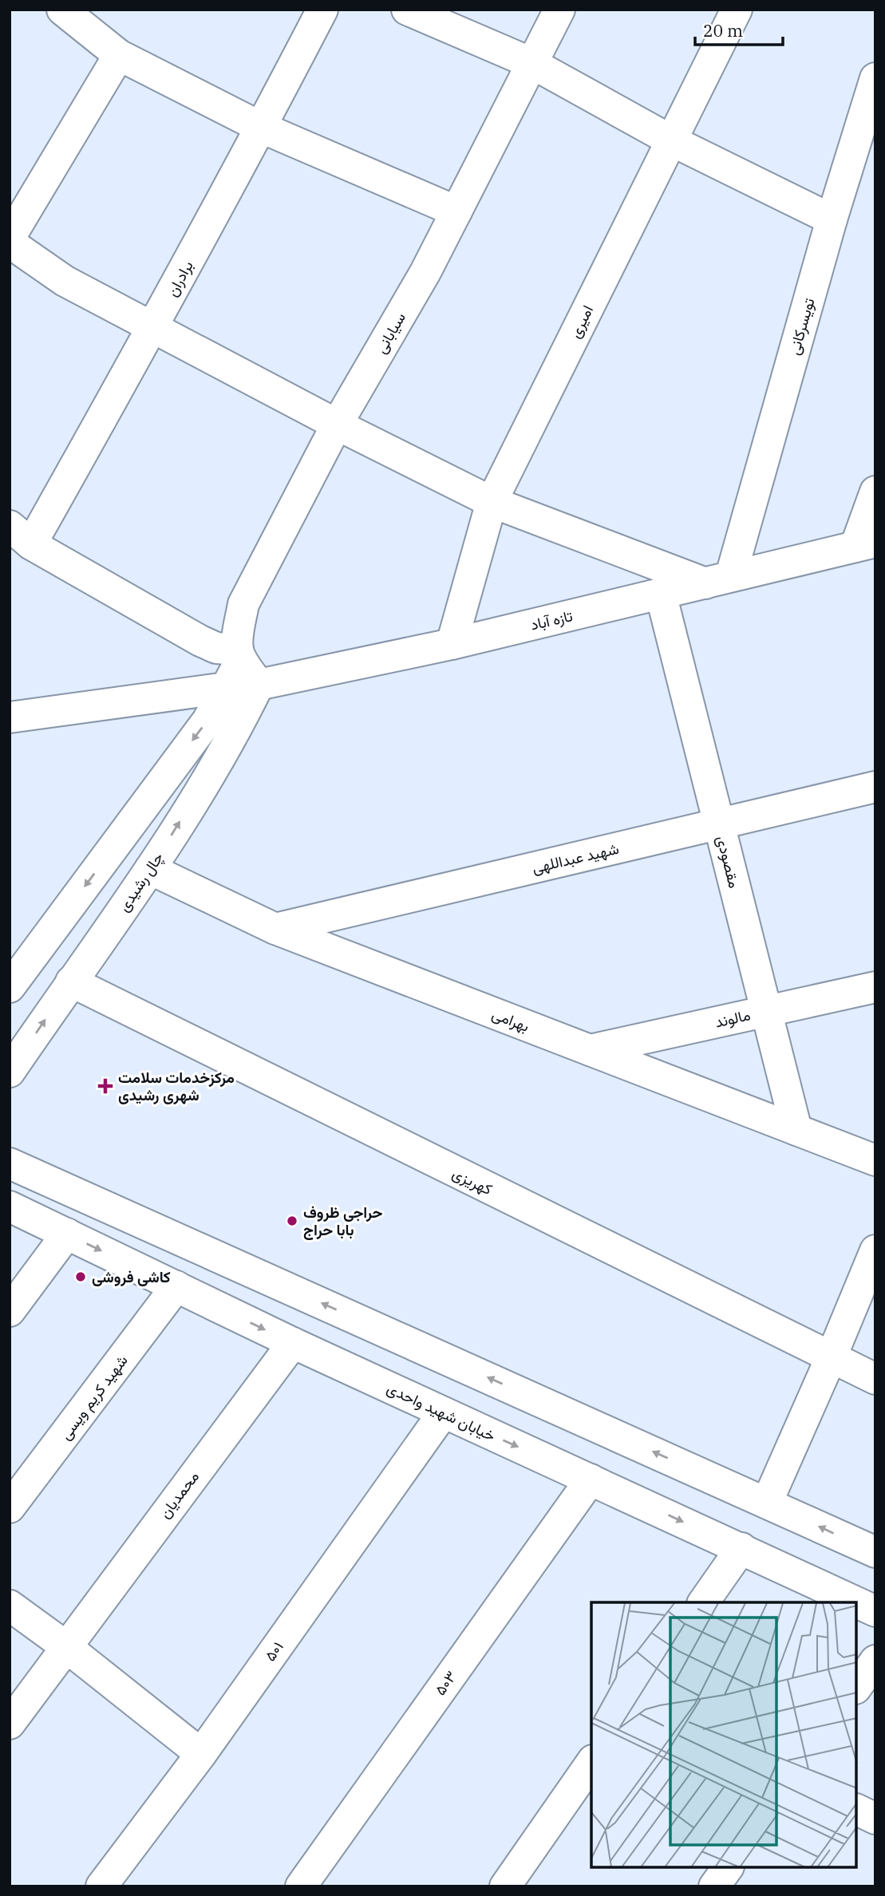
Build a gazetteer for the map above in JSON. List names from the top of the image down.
{
  "streets": {
    "street": [
      "برادران",
      "امیری",
      "تویسرکانی",
      "سیابانی",
      "تازه آباد",
      "شهید عبداللهی",
      "مقصودی",
      "چال رشیدی",
      "مالوند",
      "بهرامی",
      "کهریزی",
      "شهید کریم ویسی",
      "خیابان شهید واحدی",
      "محمدیان",
      "۵۰۱",
      "۵۰۳"
    ]
  },
  "crossings": [
    ["امیری", "تازه آباد"],
    ["تویسرکانی", "تازه آباد"],
    ["سیابانی", "تازه آباد"],
    ["تازه آباد", "مقصودی"],
    ["تازه آباد", "چال رشیدی"],
    ["شهید عبداللهی", "مقصودی"],
    ["شهید عبداللهی", "بهرامی"],
    ["مقصودی", "مالوند"],
    ["مقصودی", "بهرامی"],
    ["چال رشیدی", "بهرامی"],
    ["چال رشیدی", "کهریزی"],
    ["مالوند", "بهرامی"],
    ["شهید کریم ویسی", "خیابان شهید واحدی"],
    ["خیابان شهید واحدی", "محمدیان"],
    ["خیابان شهید واحدی", "۵۰۱"],
    ["خیابان شهید واحدی", "۵۰۳"]
  ],
  "places": {
    "health": ["مرکزخدمات سلامت شهری رشیدی"],
    "other": ["حراجی ظروف بابا حراج", "کاشی فروشی"]
  },
  "scale_bar": "20 m"
}
